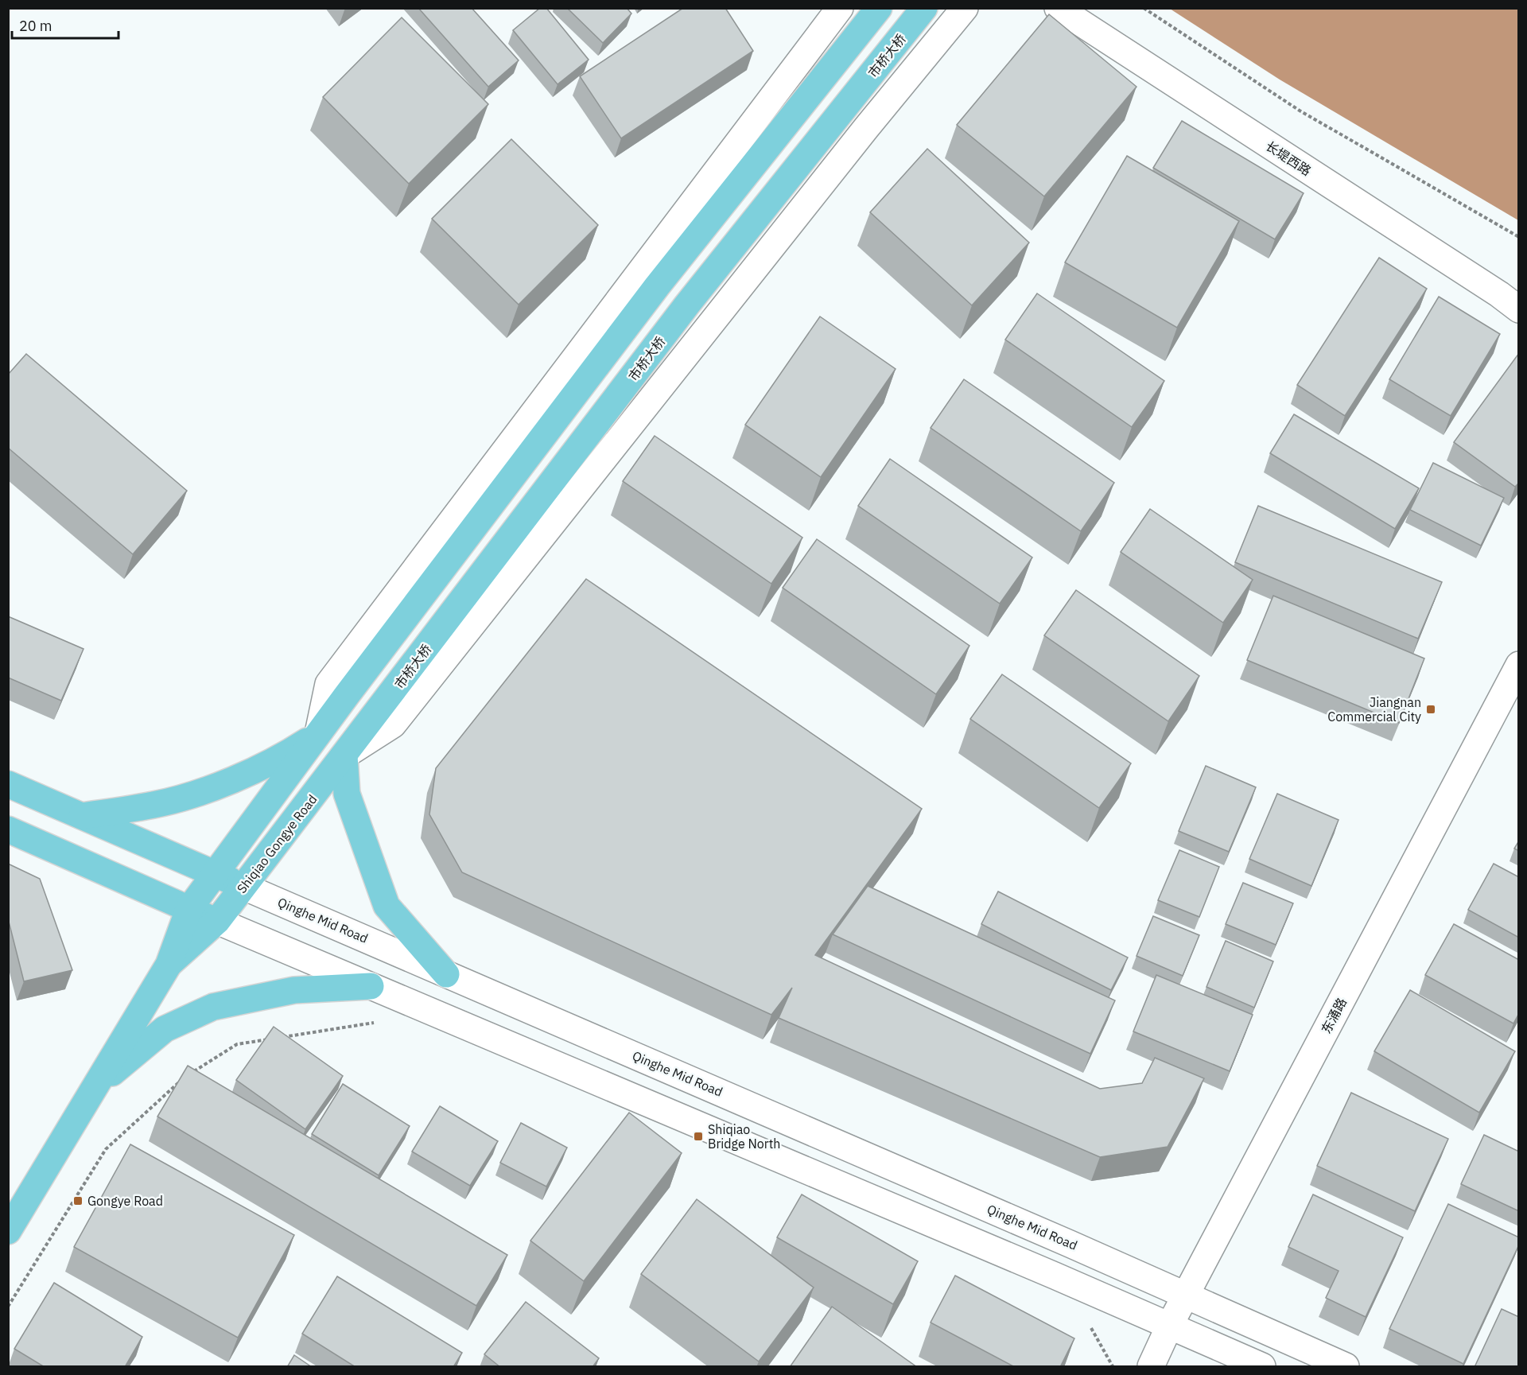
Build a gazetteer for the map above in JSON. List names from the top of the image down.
{
  "streets": {
    "main road": ["市桥大桥", "Shiqiao Gongye Road", "Qinghe Mid Road"],
    "street": ["长堤西路", "东涌路"]
  },
  "crossings": [
    ["市桥大桥", "Shiqiao Gongye Road"],
    ["Shiqiao Gongye Road", "Qinghe Mid Road"],
    ["Qinghe Mid Road", "东涌路"]
  ],
  "places": {
    "transit": ["Jiangnan Commercial City", "Shiqiao Bridge North", "Gongye Road"]
  },
  "scale_bar": "20 m"
}
